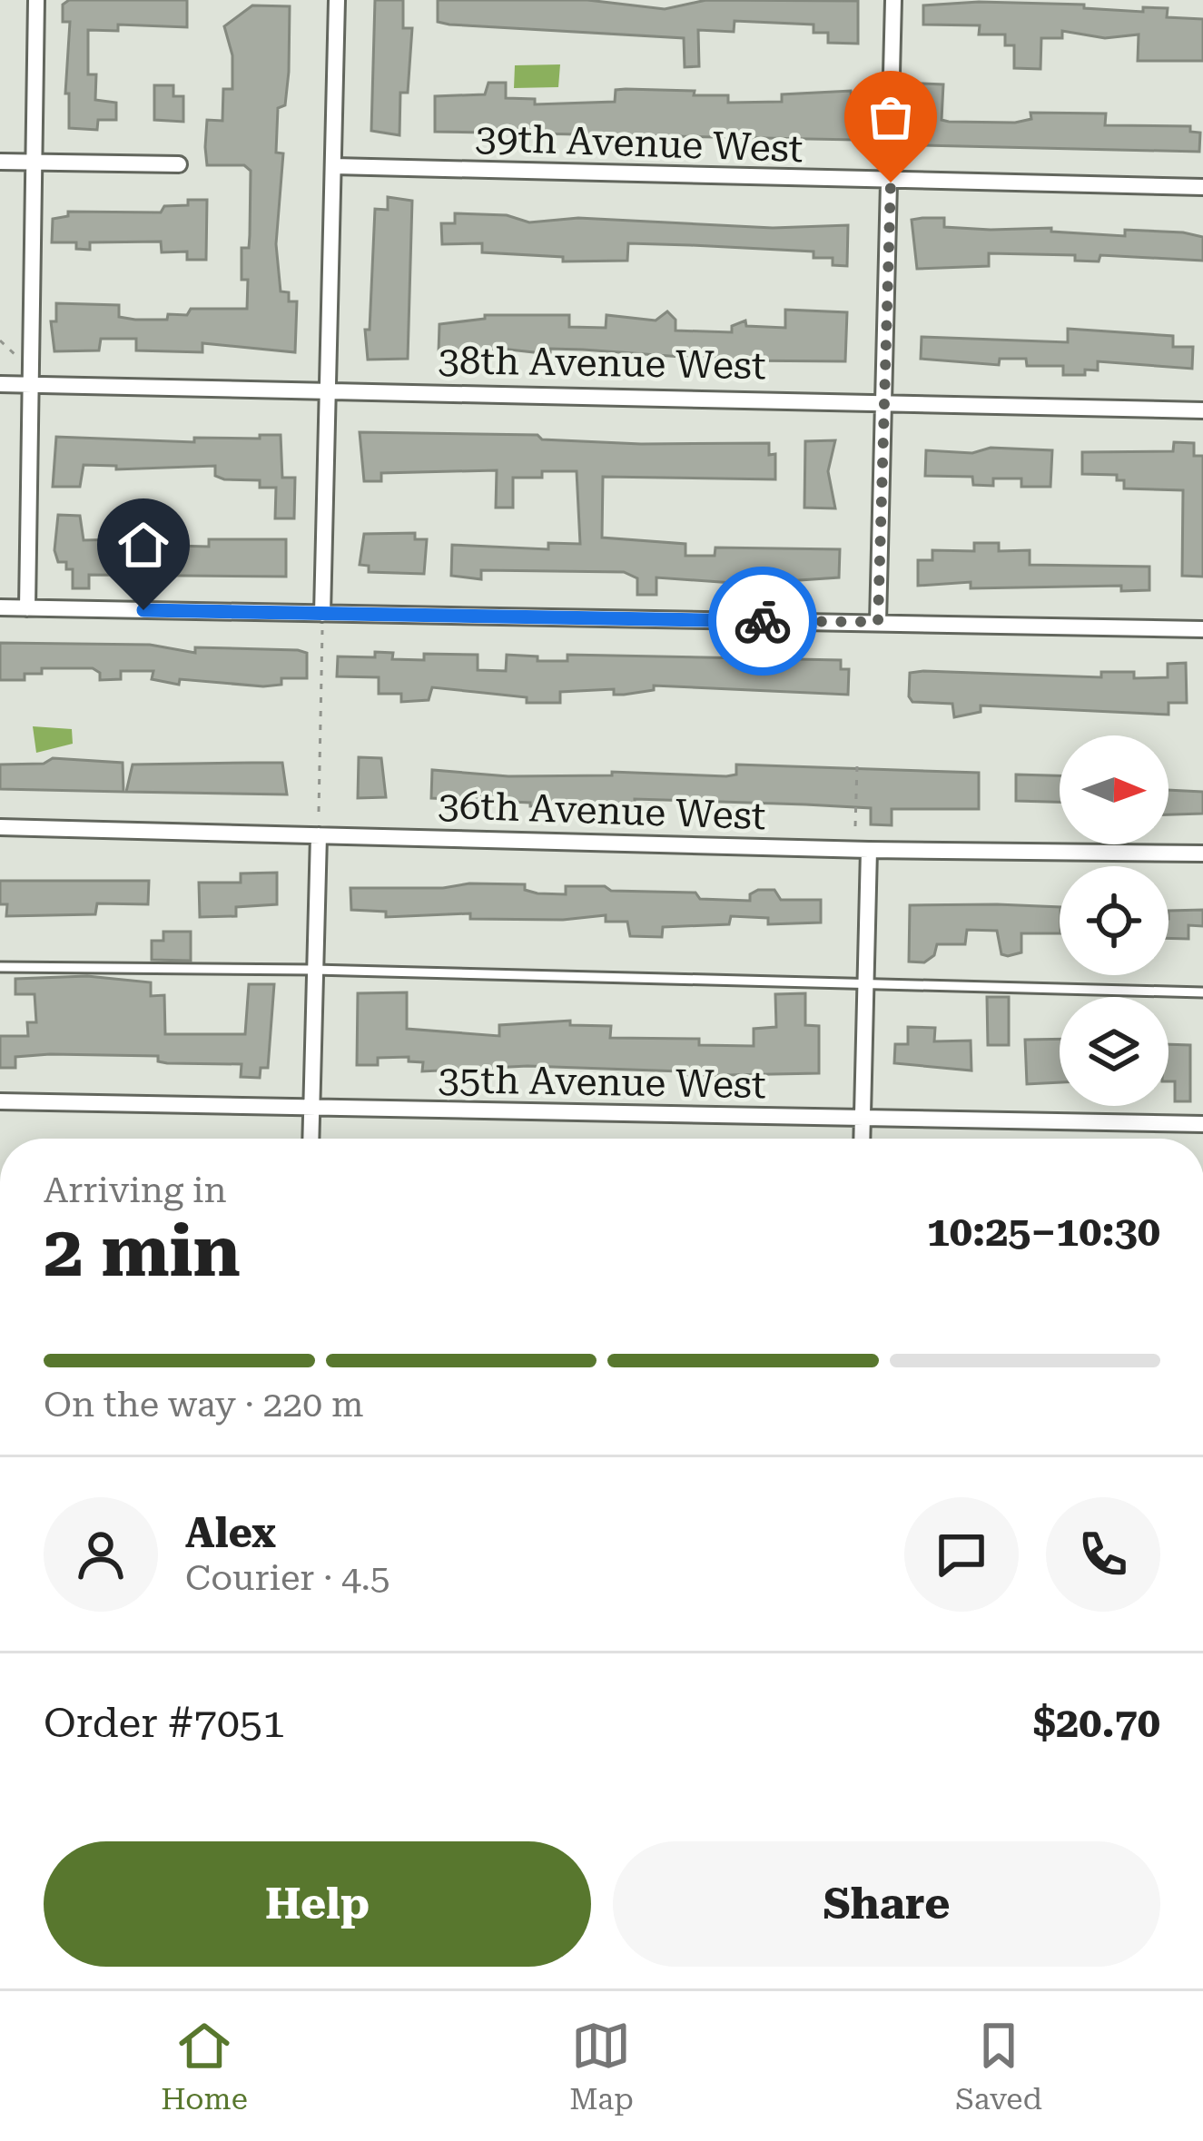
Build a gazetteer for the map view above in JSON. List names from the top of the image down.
{
  "streets": {
    "street": [
      "39th Avenue West",
      "38th Avenue West",
      "36th Avenue West",
      "35th Avenue West"
    ]
  },
  "north": "right",
  "page": {
    "heading": ["2 min", "Arriving in", "10:25–10:30"],
    "panel": [
      "Alex",
      "Courier · 4.5",
      "Order #7051",
      "$20.70"
    ],
    "bar": "On the way · 220 m",
    "buttons": ["Help", "Share"],
    "tabs": ["Home", "Map", "Saved"]
  }
}
